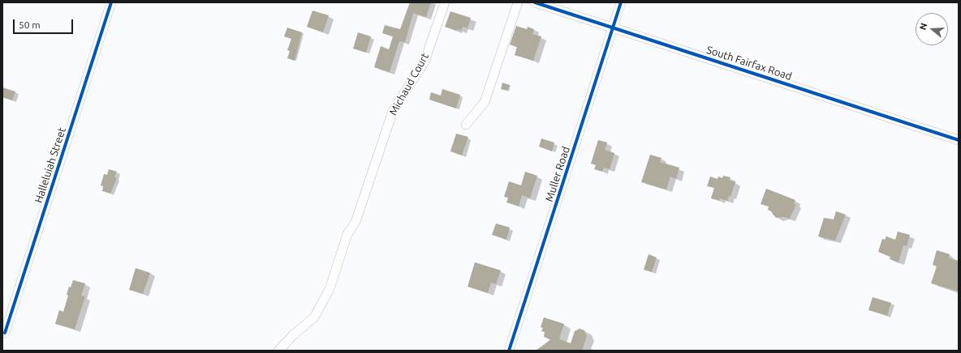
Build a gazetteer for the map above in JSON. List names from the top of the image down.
{
  "streets": {
    "street": [
      "South Fairfax Road",
      "Michaud Court",
      "Halleluiah Street",
      "Muller Road"
    ]
  },
  "crossings": [
    ["South Fairfax Road", "Muller Road"]
  ],
  "scale_bar": "50 m",
  "north": "left"
}
